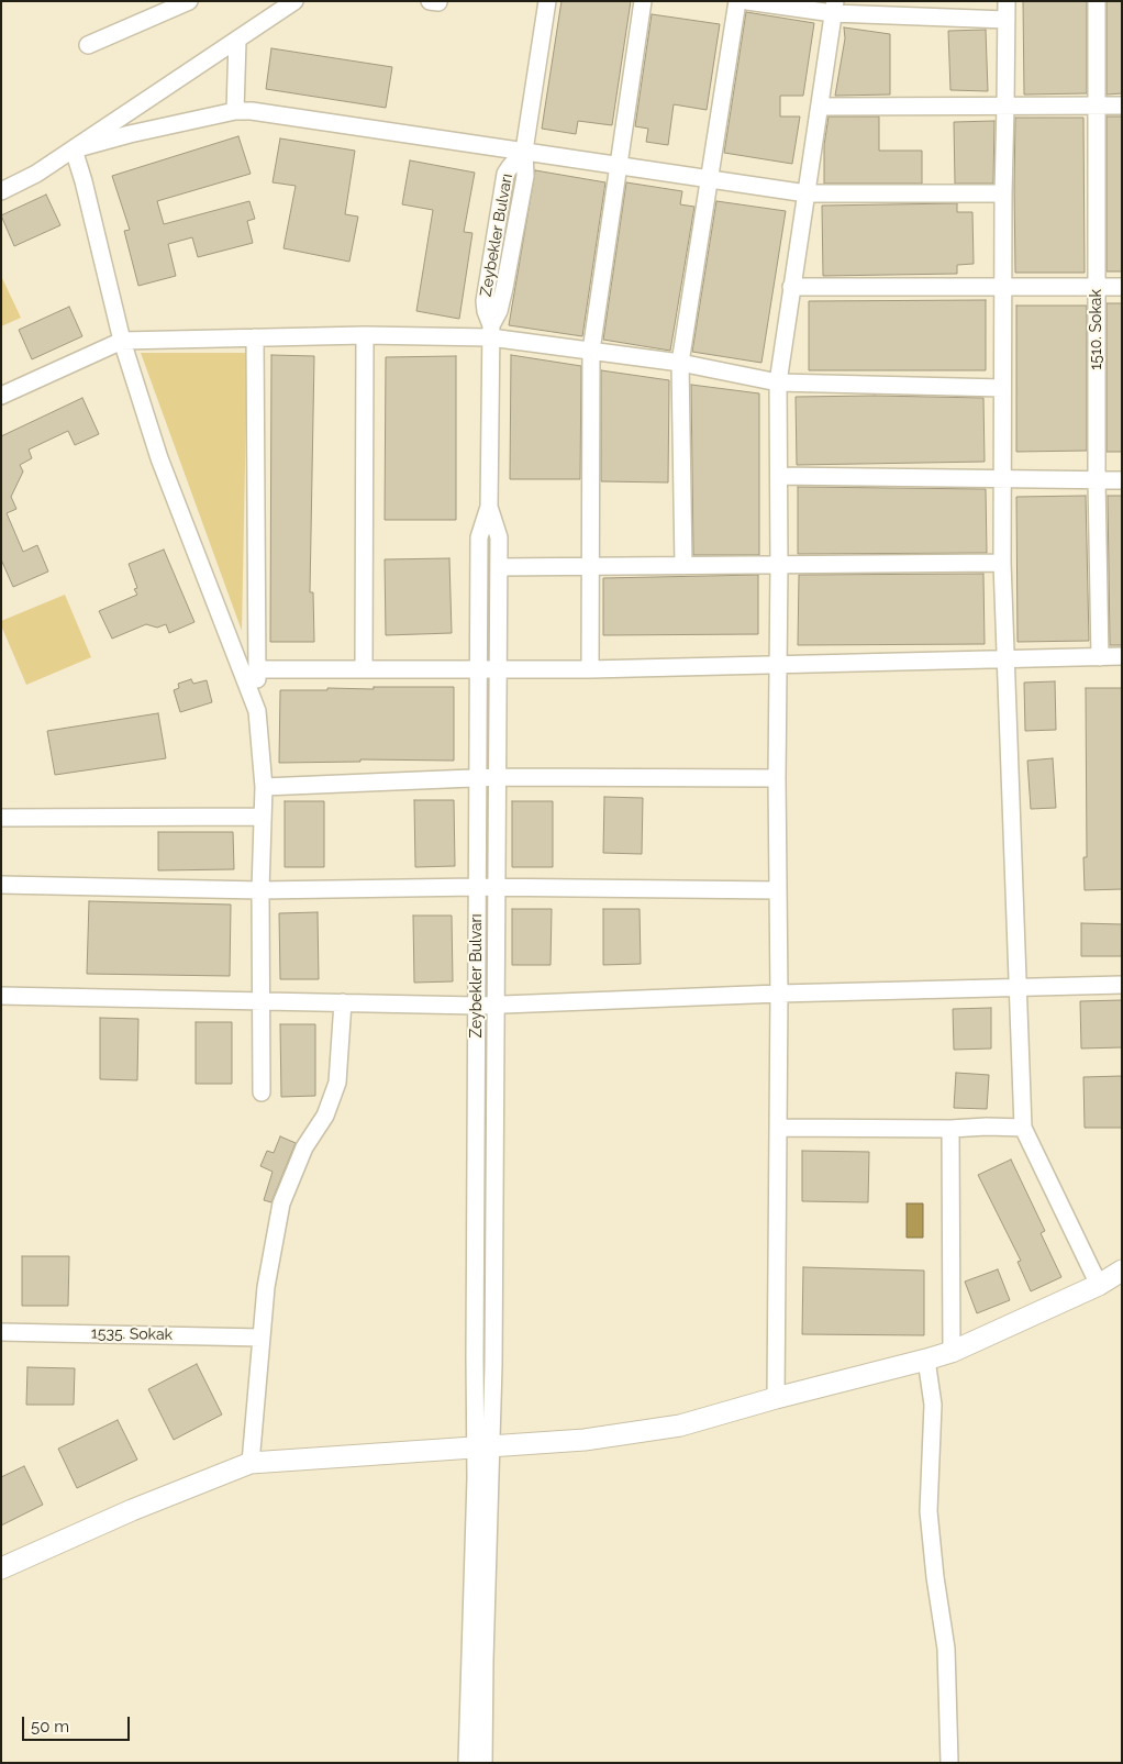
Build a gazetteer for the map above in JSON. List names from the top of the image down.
{
  "streets": {
    "street": ["Zeybekler Bulvarı", "1510. Sokak", "1535. Sokak"]
  },
  "scale_bar": "50 m"
}
